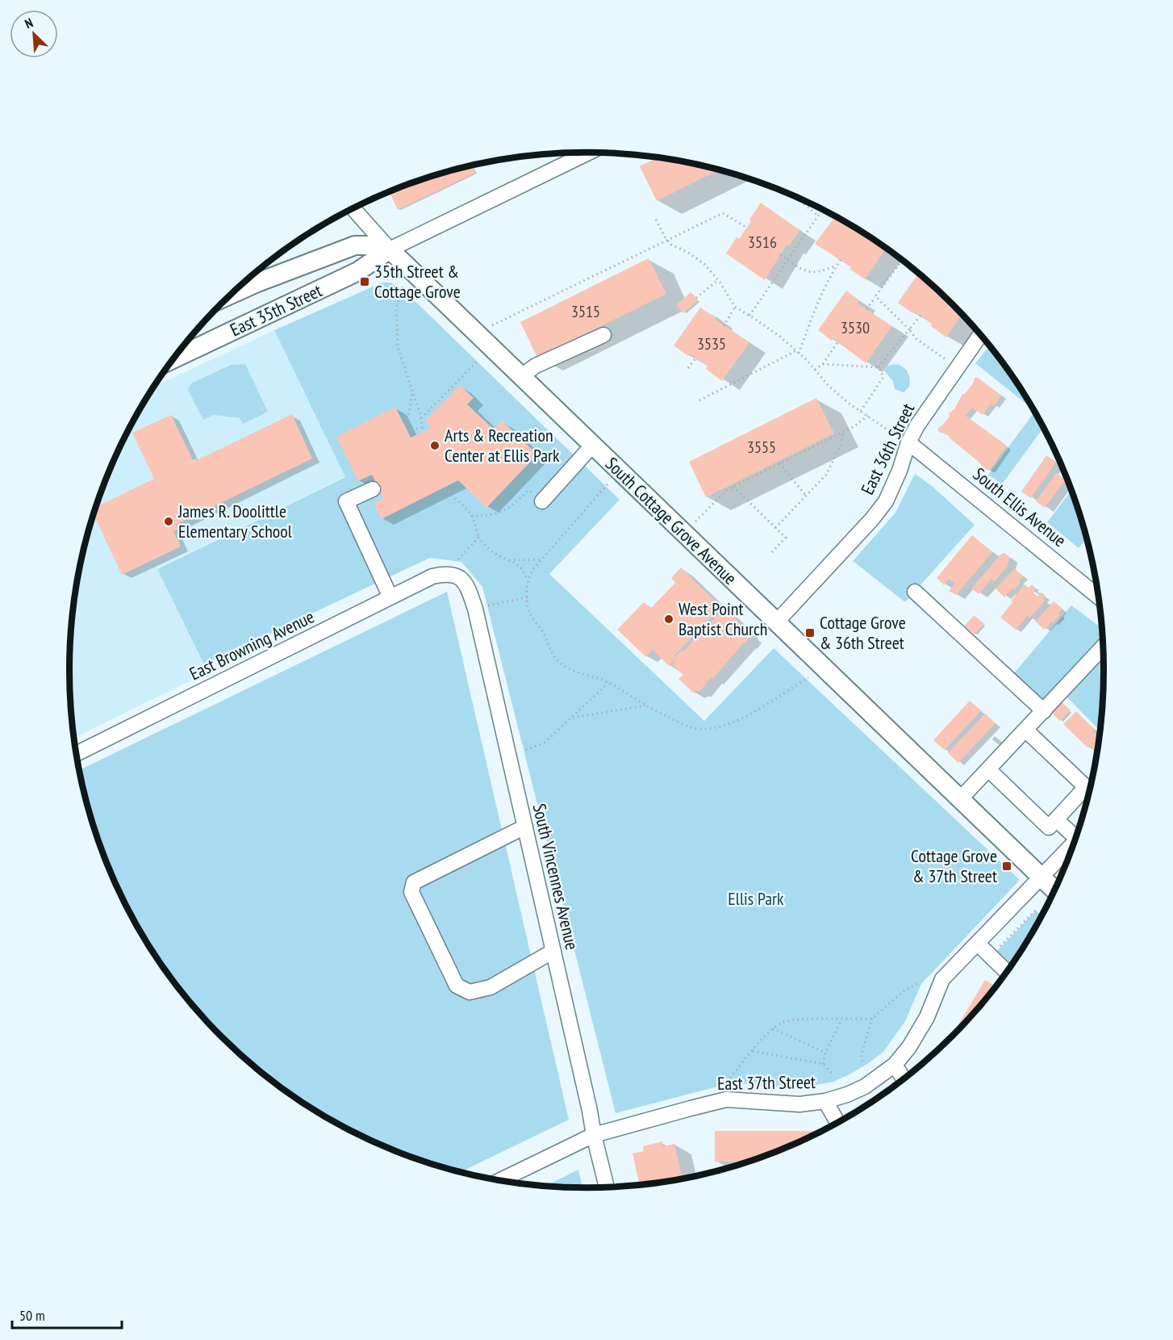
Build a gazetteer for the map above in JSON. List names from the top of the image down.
{
  "streets": {
    "main road": ["East 35th Street", "South Cottage Grove Avenue"],
    "street": [
      "East 36th Street",
      "South Ellis Avenue",
      "East Browning Avenue",
      "South Vincennes Avenue",
      "East 37th Street"
    ]
  },
  "crossings": [
    ["East 35th Street", "South Cottage Grove Avenue"],
    ["East 36th Street", "South Ellis Avenue"],
    ["East 36th Street", "South Cottage Grove Avenue"],
    ["South Cottage Grove Avenue", "East 37th Street"],
    ["East Browning Avenue", "South Vincennes Avenue"],
    ["South Vincennes Avenue", "East 37th Street"]
  ],
  "parks": ["Ellis Park"],
  "places": {
    "transit": ["35th Street & Cottage Grove", "Cottage Grove & 36th Street", "Cottage Grove & 37th Street"],
    "other": ["Arts & Recreation Center at Ellis Park", "James R. Doolittle Elementary School", "West Point Baptist Church"]
  },
  "house_numbers": [
    "3516",
    "3515",
    "3530",
    "3535",
    "3555"
  ],
  "scale_bar": "50 m",
  "north": "top left"
}
